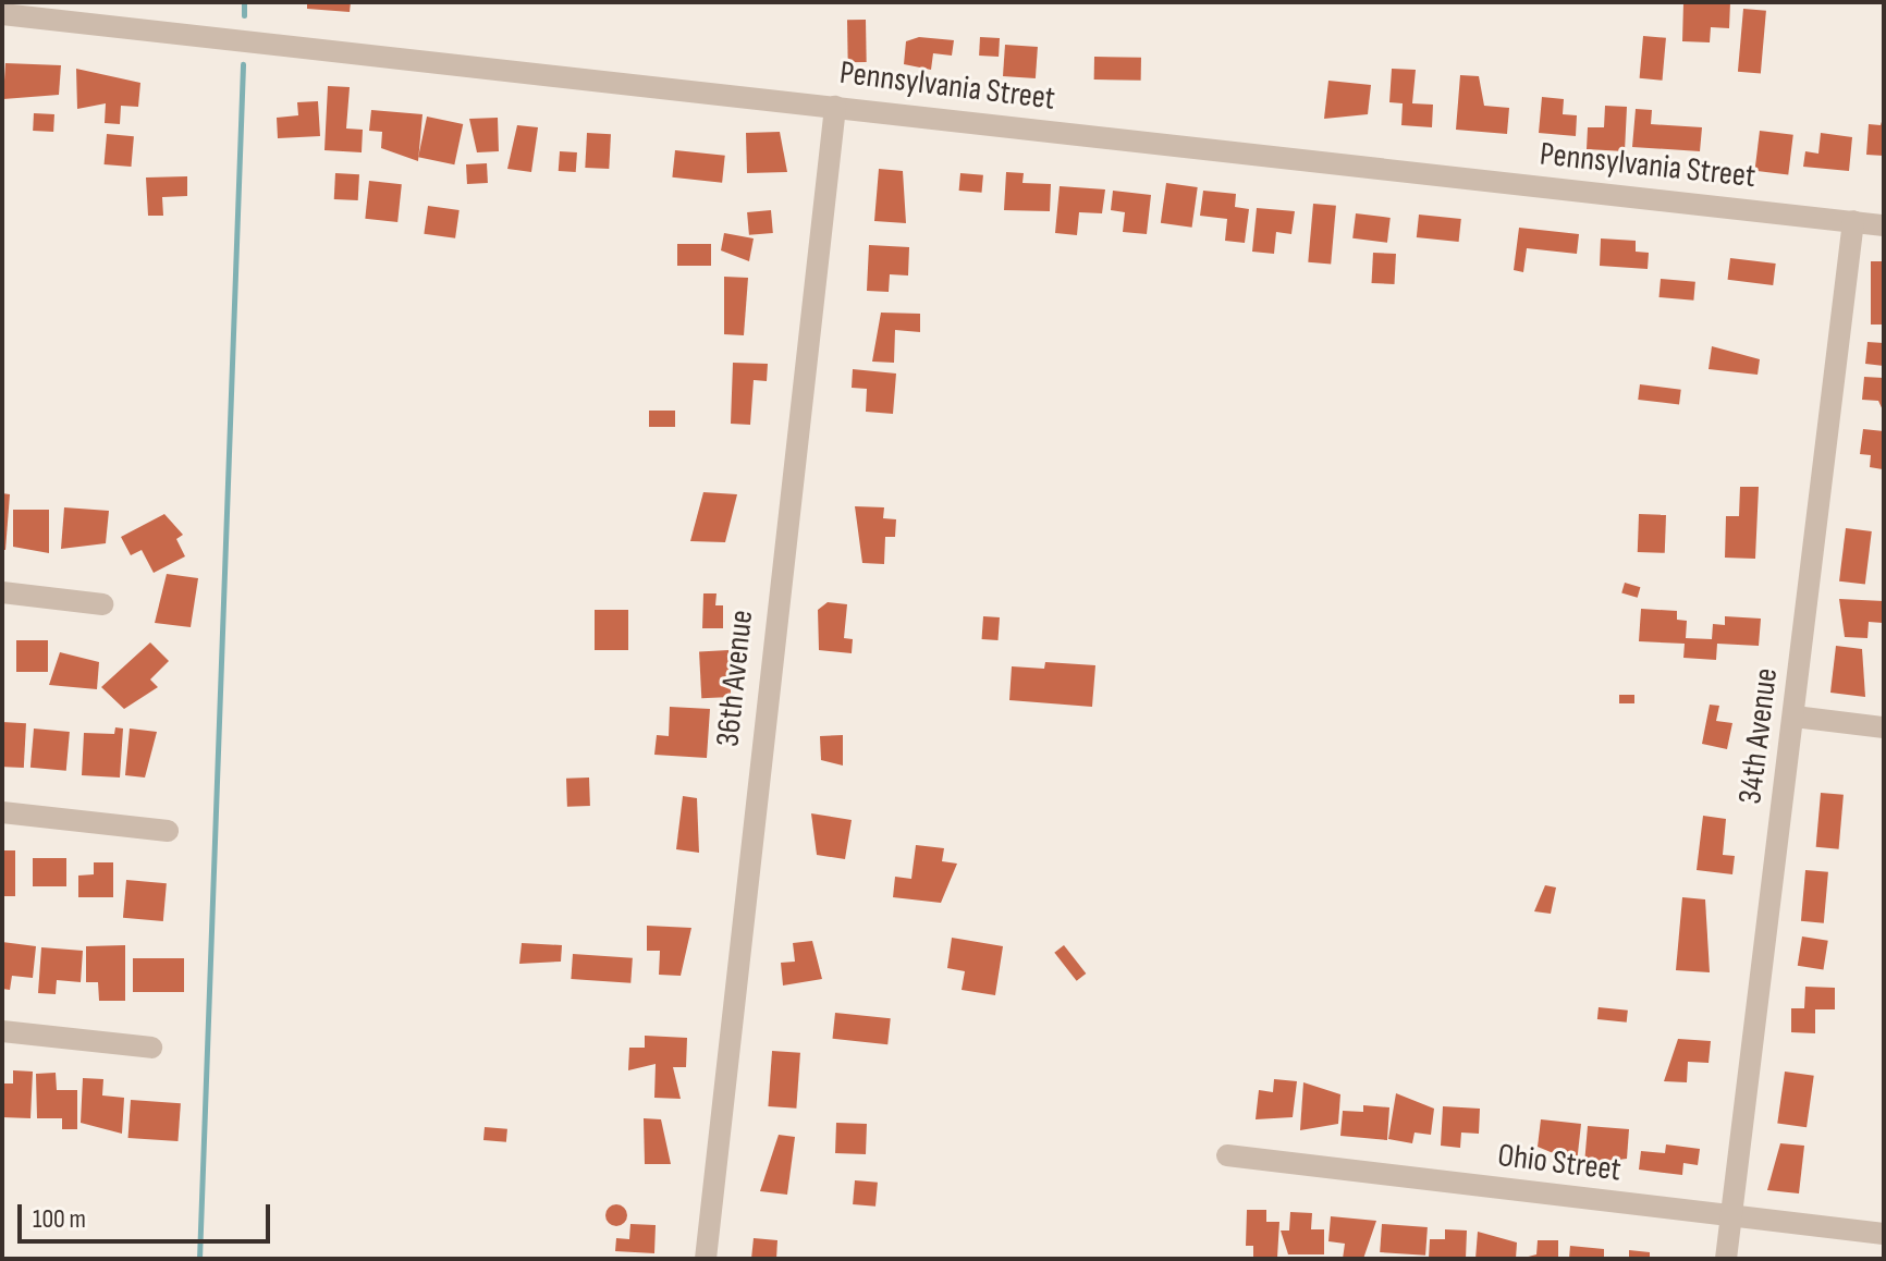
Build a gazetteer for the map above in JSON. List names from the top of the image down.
{
  "streets": {
    "street": [
      "Pennsylvania Street",
      "36th Avenue",
      "34th Avenue",
      "Ohio Street"
    ]
  },
  "crossings": [
    ["Pennsylvania Street", "36th Avenue"],
    ["Pennsylvania Street", "34th Avenue"],
    ["34th Avenue", "Ohio Street"]
  ],
  "scale_bar": "100 m"
}
